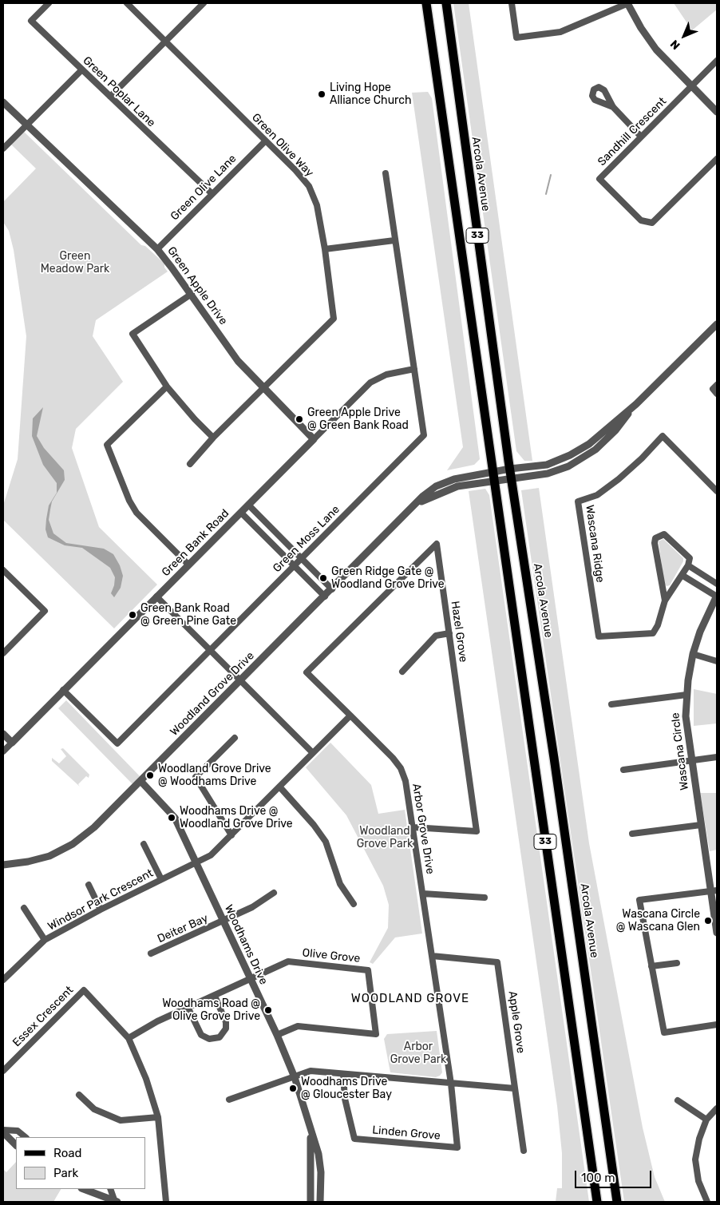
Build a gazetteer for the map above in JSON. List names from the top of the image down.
{
  "streets": {
    "main road": ["Arcola Avenue", "33"],
    "street": [
      "Green Poplar Lane",
      "Sandhill Crescent",
      "Green Olive Way",
      "Green Olive Lane",
      "Green Apple Drive",
      "Green Moss Lane",
      "Green Bank Road",
      "Wascana Ridge",
      "Hazel Grove",
      "Woodland Grove Drive",
      "Wascana Circle",
      "Arbor Grove Drive",
      "Windsor Park Crescent",
      "Deiter Bay",
      "Woodhams Drive",
      "Olive Grove",
      "Essex Crescent",
      "Apple Grove",
      "Linden Grove"
    ]
  },
  "crossings": [
    ["Green Poplar Lane", "Green Olive Lane"],
    ["Green Olive Way", "Green Olive Lane"],
    ["Green Olive Way", "Green Apple Drive"],
    ["Arcola Avenue", "Woodland Grove Drive"],
    ["Green Olive Lane", "Green Apple Drive"],
    ["33", "Woodland Grove Drive"],
    ["Green Apple Drive", "Green Bank Road"],
    ["Green Moss Lane", "Green Bank Road"],
    ["Hazel Grove", "Arbor Grove Drive"],
    ["Woodland Grove Drive", "Woodhams Drive"],
    ["Arbor Grove Drive", "Apple Grove"],
    ["Arbor Grove Drive", "Linden Grove"],
    ["Windsor Park Crescent", "Woodhams Drive"],
    ["Deiter Bay", "Woodhams Drive"],
    ["Woodhams Drive", "Olive Grove"]
  ],
  "districts": ["WOODLAND GROVE"],
  "parks": ["Green Meadow Park", "Woodland Grove Park", "Arbor Grove Park"],
  "places": [
    "Living Hope Alliance Church",
    "Green Apple Drive @ Green Bank Road",
    "Green Ridge Gate @ Woodland Grove Drive",
    "Green Bank Road @ Green Pine Gate",
    "Woodland Grove Drive @ Woodhams Drive",
    "Woodhams Drive @ Woodland Grove Drive",
    "Wascana Circle @ Wascana Glen",
    "Woodhams Road @ Olive Grove Drive",
    "Woodhams Drive @ Gloucester Bay"
  ],
  "legend": ["Road", "Park"],
  "scale_bar": "100 m",
  "north": "bottom left"
}
